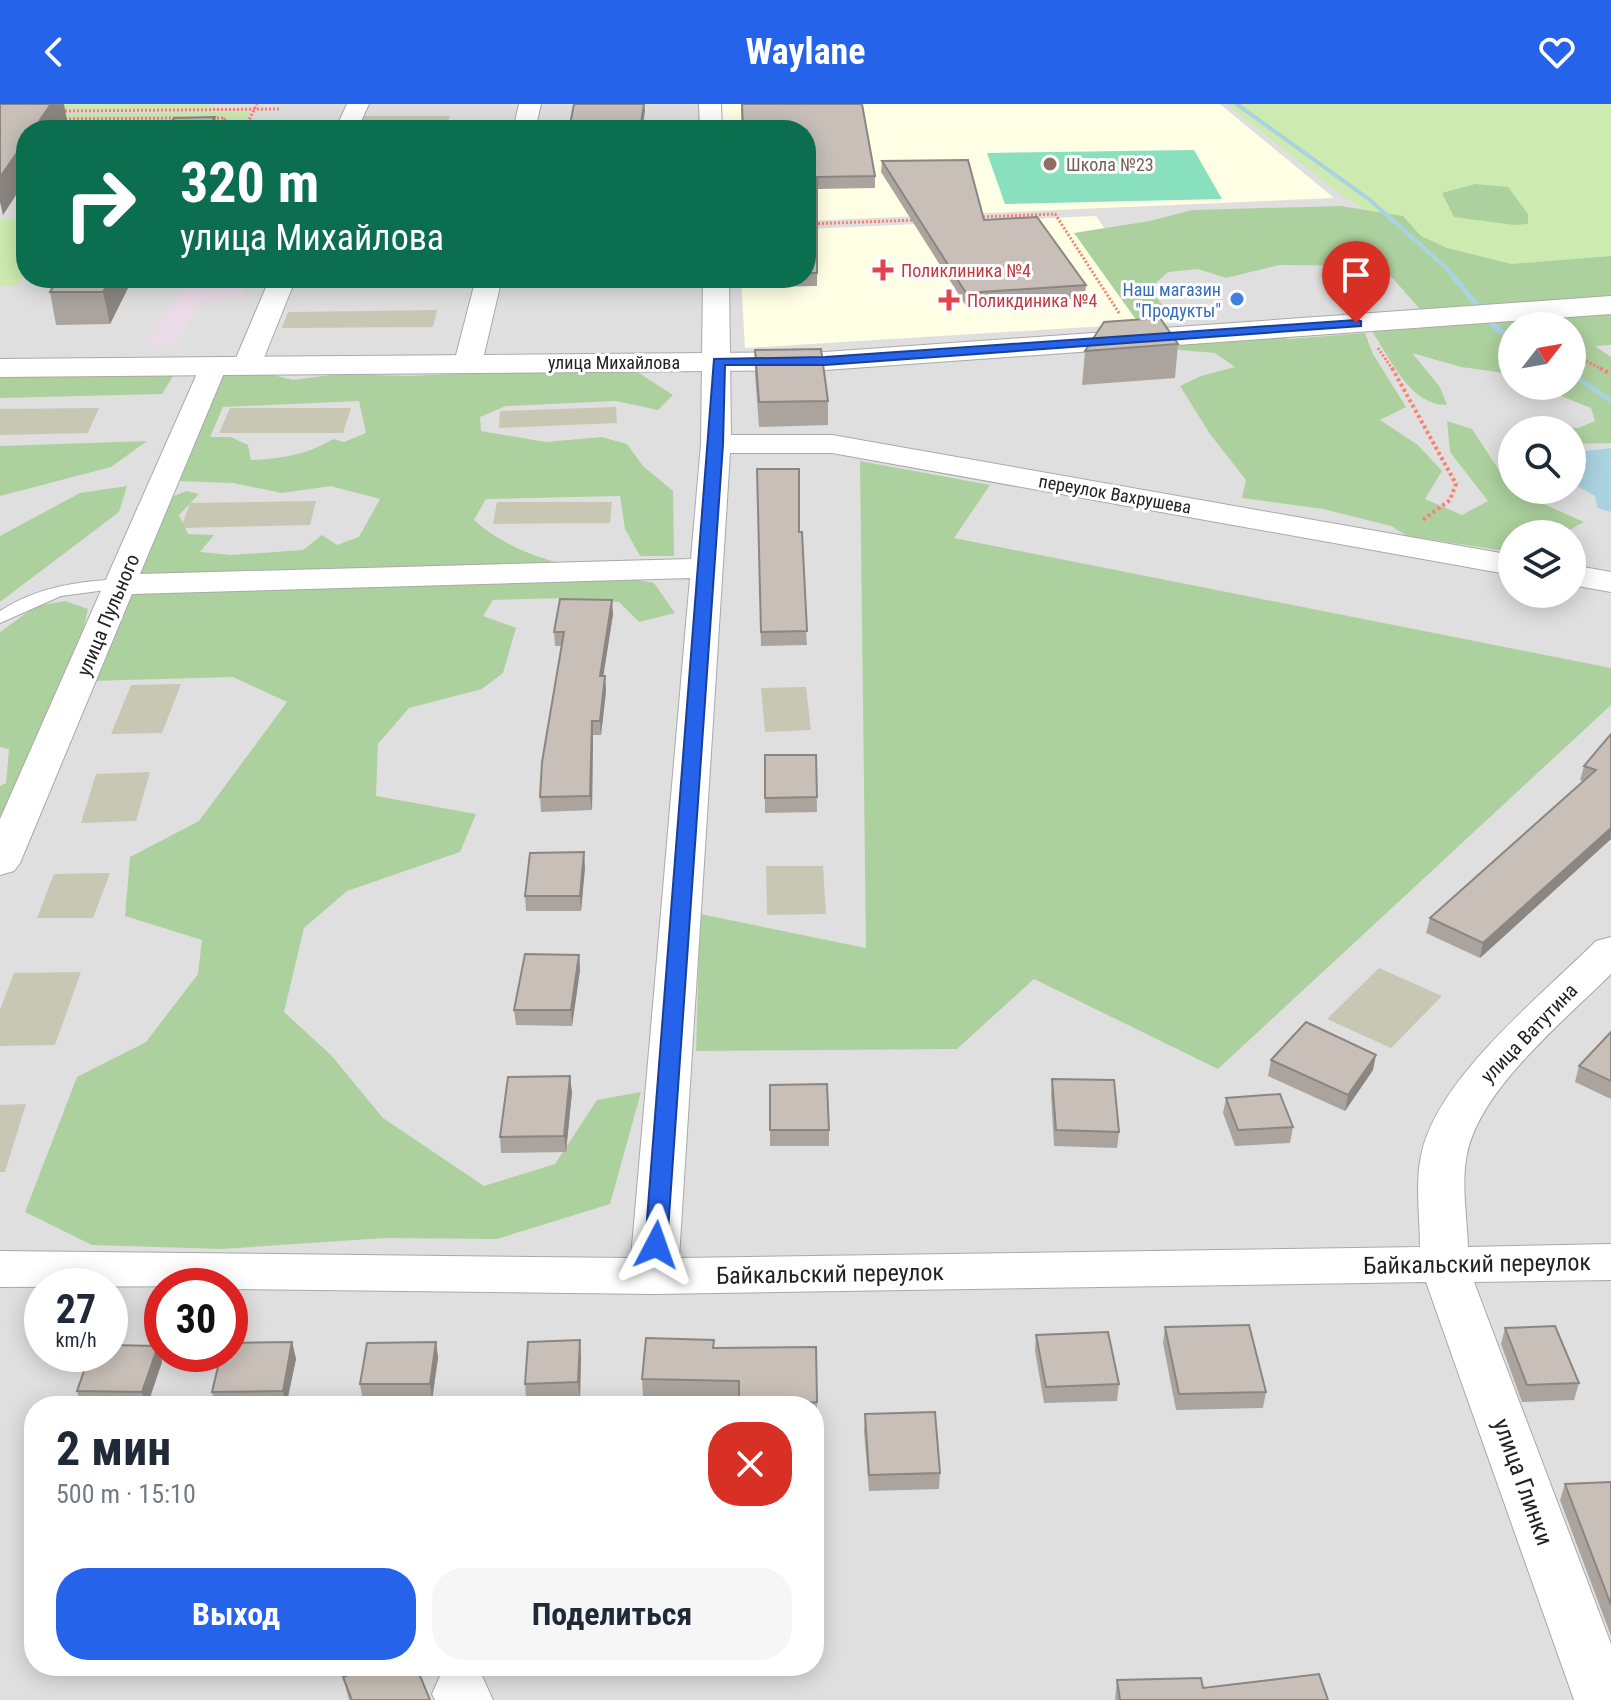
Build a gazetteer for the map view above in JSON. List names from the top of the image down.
{
  "streets": {
    "street": [
      "улица Михайлова",
      "переулок Вахрушева",
      "улица Пульного",
      "улица Ватутина",
      "Байкальский переулок",
      "улица Глинки"
    ]
  },
  "crossings": [
    ["улица Михайлова", "улица Пульного"],
    ["улица Ватутина", "Байкальский переулок"],
    ["улица Ватутина", "улица Глинки"],
    ["Байкальский переулок", "улица Глинки"]
  ],
  "places": {
    "other": ["Школа №23", "Наш магазин \"Продукты\""],
    "health": ["Поликлиника №4", "Поликдиника №4"]
  },
  "north": "top right",
  "page": {
    "header": "Waylane",
    "turn": ["320 m", "улица Михайлова"],
    "speed": "27 km/h",
    "limit": "30",
    "heading": ["2 мин", "500 m · 15:10"],
    "buttons": ["Выход", "Поделиться"]
  }
}
